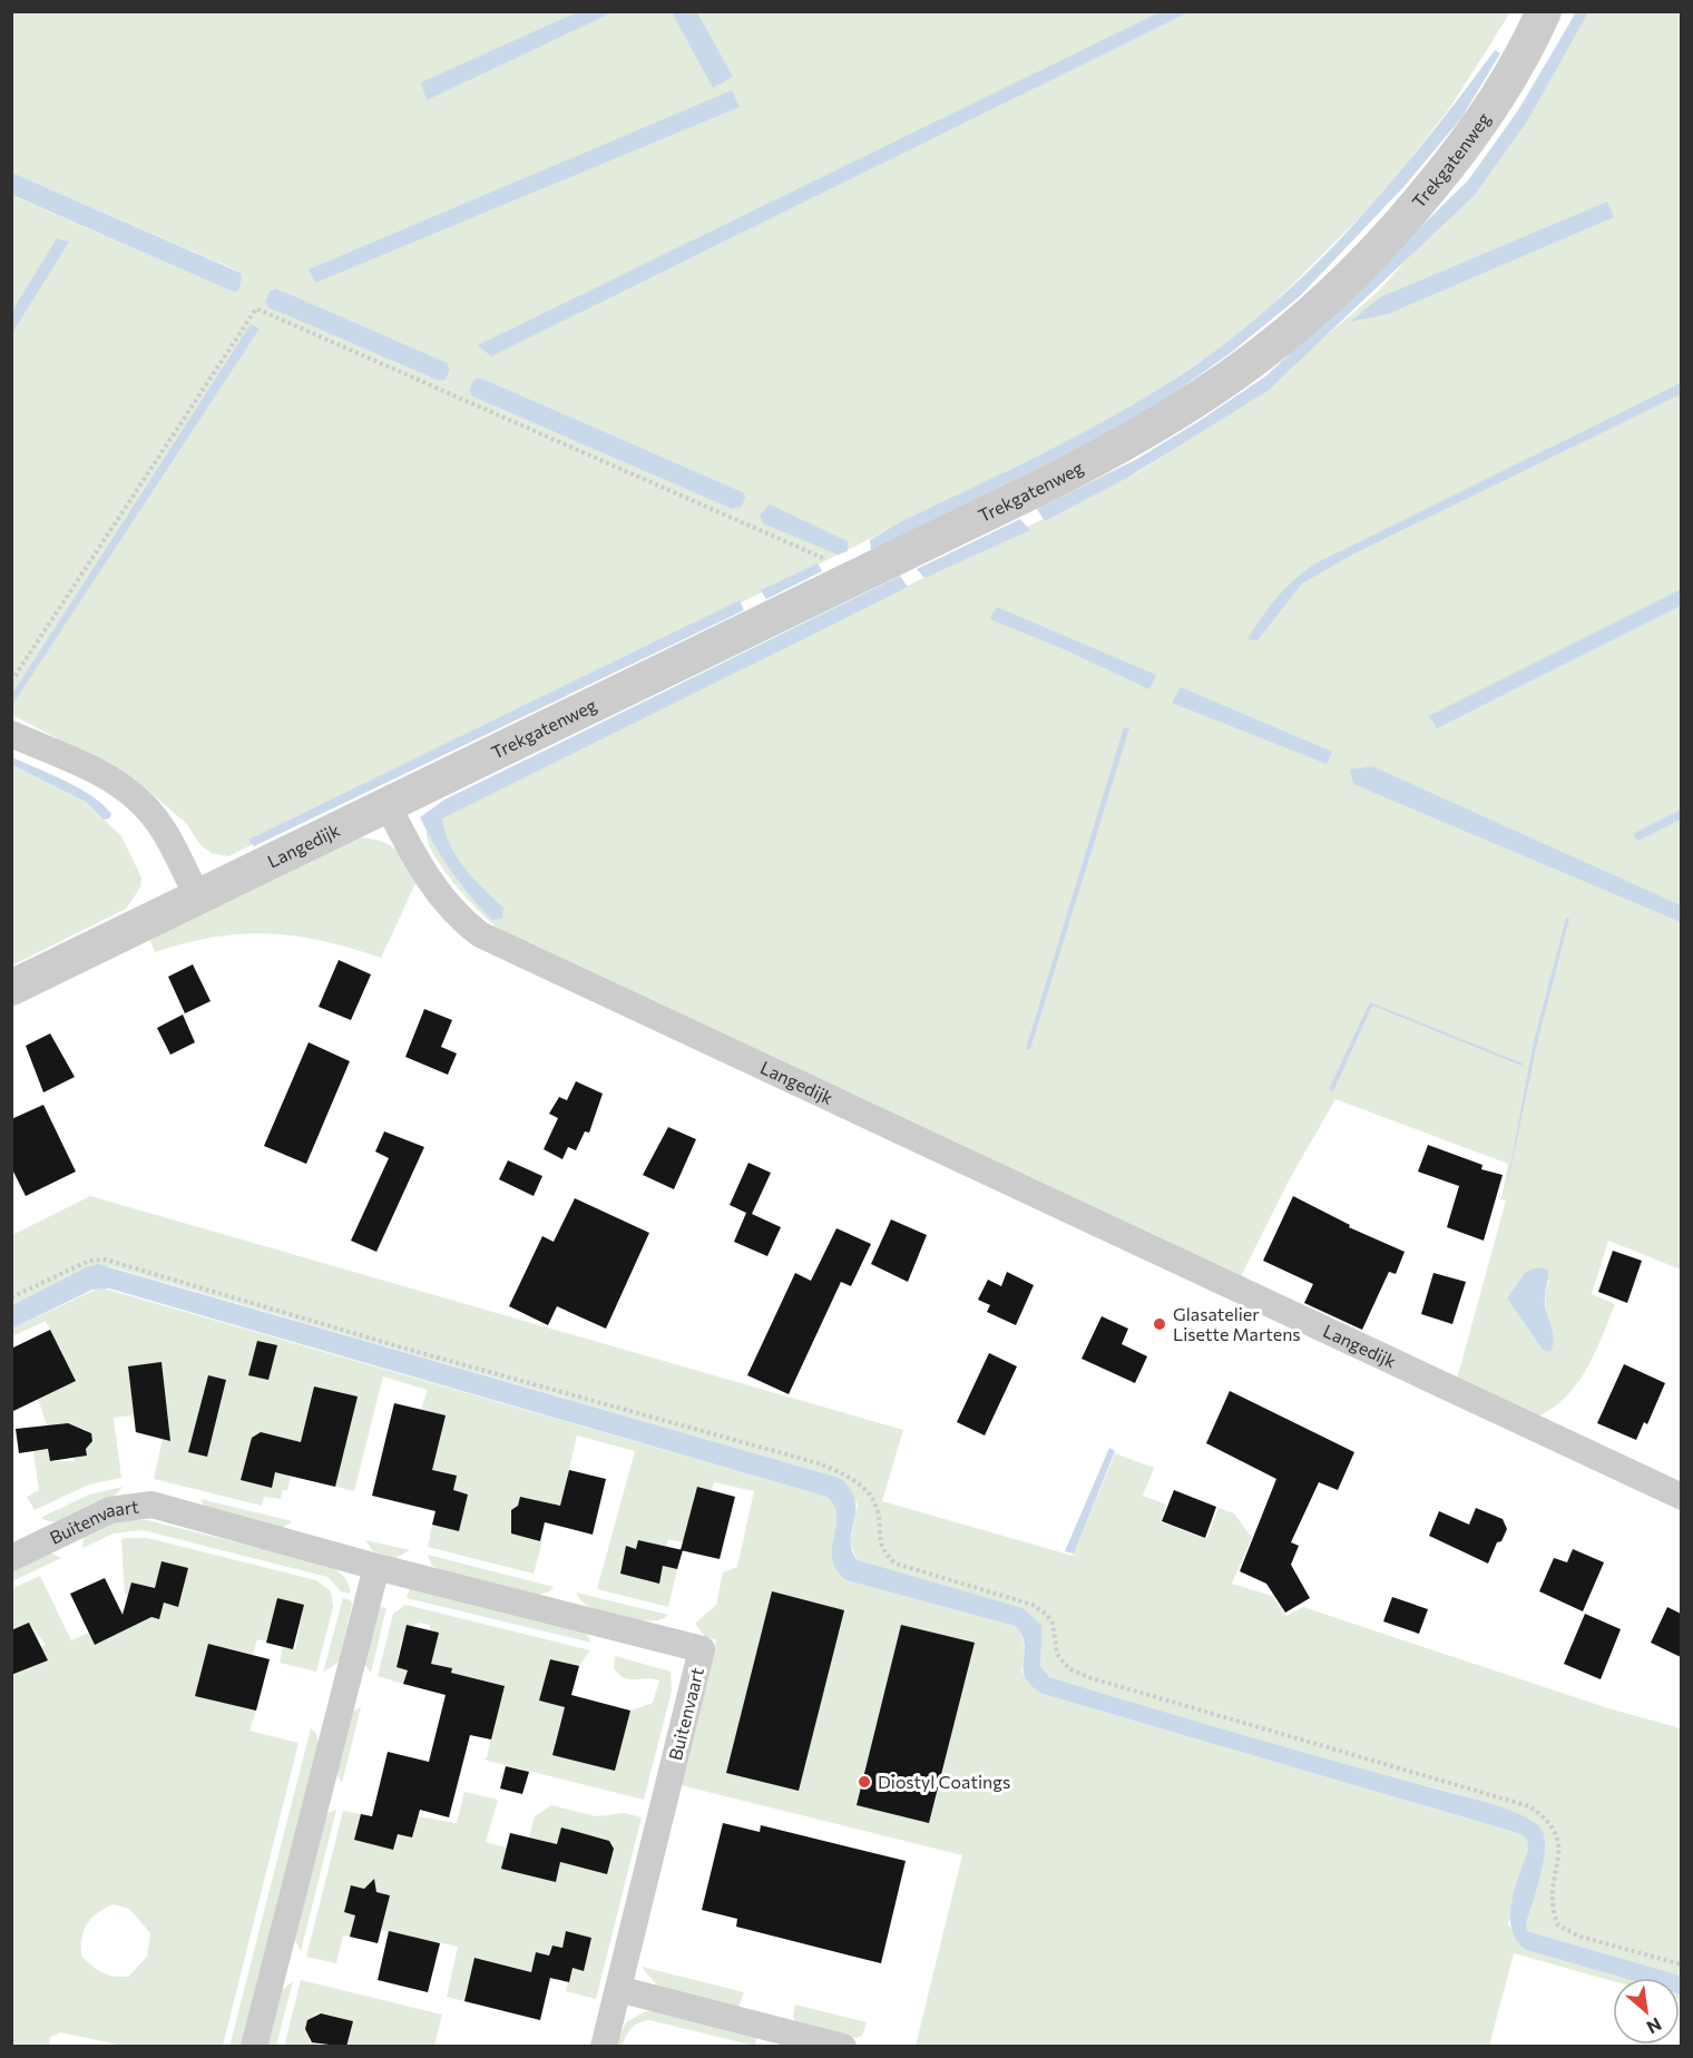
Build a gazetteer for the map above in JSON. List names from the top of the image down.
{
  "streets": {
    "street": ["Trekgatenweg", "Langedijk", "Buitenvaart"]
  },
  "crossings": [
    ["Trekgatenweg", "Langedijk"]
  ],
  "places": ["Glasatelier Lisette Martens", "Diostyl Coatings"],
  "north": "bottom right"
}
